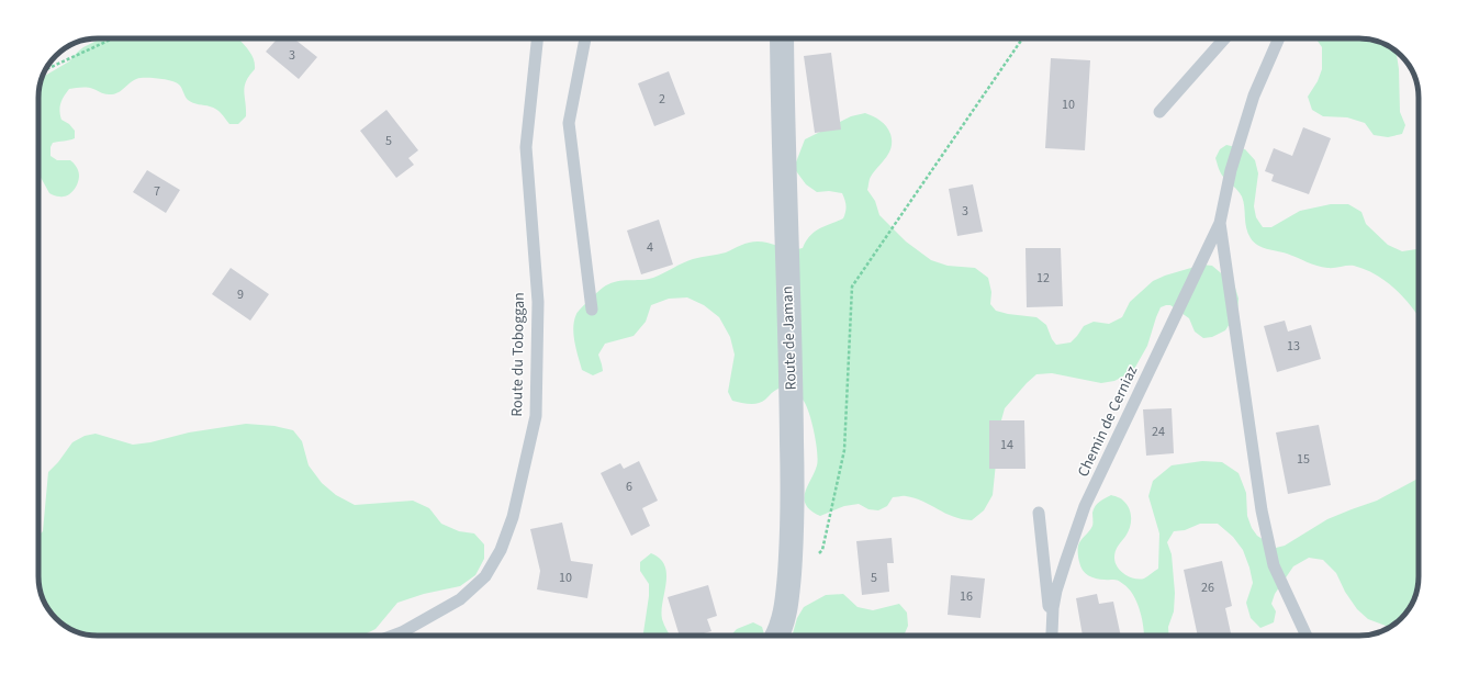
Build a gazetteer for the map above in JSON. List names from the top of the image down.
{
  "streets": {
    "street": ["Route de Jaman"],
    "lane": ["Route du Toboggan", "Chemin de Cerniaz"]
  },
  "house_numbers": [
    "3",
    "2",
    "10",
    "5",
    "7",
    "3",
    "4",
    "12",
    "9",
    "13",
    "24",
    "14",
    "15",
    "6",
    "10",
    "5",
    "26",
    "16"
  ]
}
